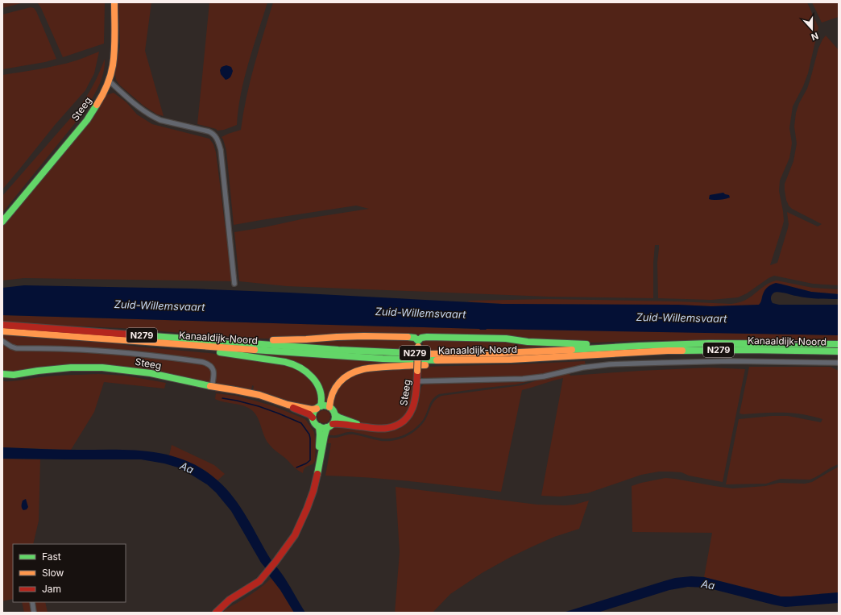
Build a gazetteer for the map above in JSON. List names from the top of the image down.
{
  "streets": {
    "main road": ["Steeg", "N279", "Kanaaldijk-Noord"]
  },
  "crossings": [
    ["Steeg", "N279"],
    ["N279", "Kanaaldijk-Noord"]
  ],
  "water": ["Zuid-Willemsvaart", "Aa"],
  "legend": ["Fast", "Slow", "Jam"],
  "north": "bottom"
}
